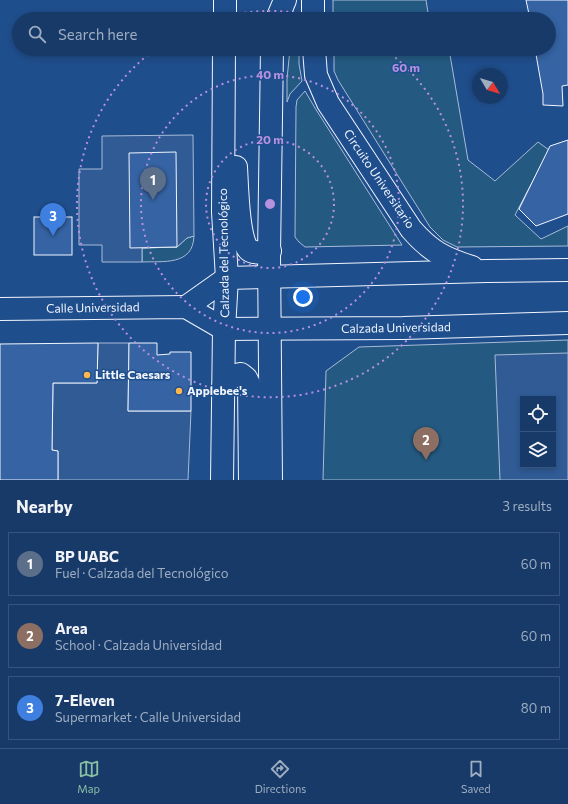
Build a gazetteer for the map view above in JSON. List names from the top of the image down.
{
  "streets": {
    "main road": [
      "Circuito Universitario",
      "Calzada del Tecnológico",
      "Calle Universidad",
      "Calzada Universidad"
    ]
  },
  "crossings": [
    ["Calzada del Tecnológico", "Calzada Universidad"]
  ],
  "places": ["Little Caesars", "Applebee's"],
  "north": "bottom right",
  "page": {
    "search": "Search here",
    "pins": ["1", "3", "2"],
    "heading": ["Nearby", "3 results"],
    "list": [
      {
        "mark": "1",
        "name": "BP UABC",
        "note": "Fuel · Calzada del Tecnológico",
        "value": "60 m"
      },
      {
        "mark": "2",
        "name": "Area",
        "note": "School · Calzada Universidad",
        "value": "60 m"
      },
      {
        "mark": "3",
        "name": "7-Eleven",
        "note": "Supermarket · Calle Universidad",
        "value": "80 m"
      }
    ],
    "nav": ["Map", "Directions", "Saved"]
  },
  "rings": ["60 m", "40 m", "20 m"]
}
